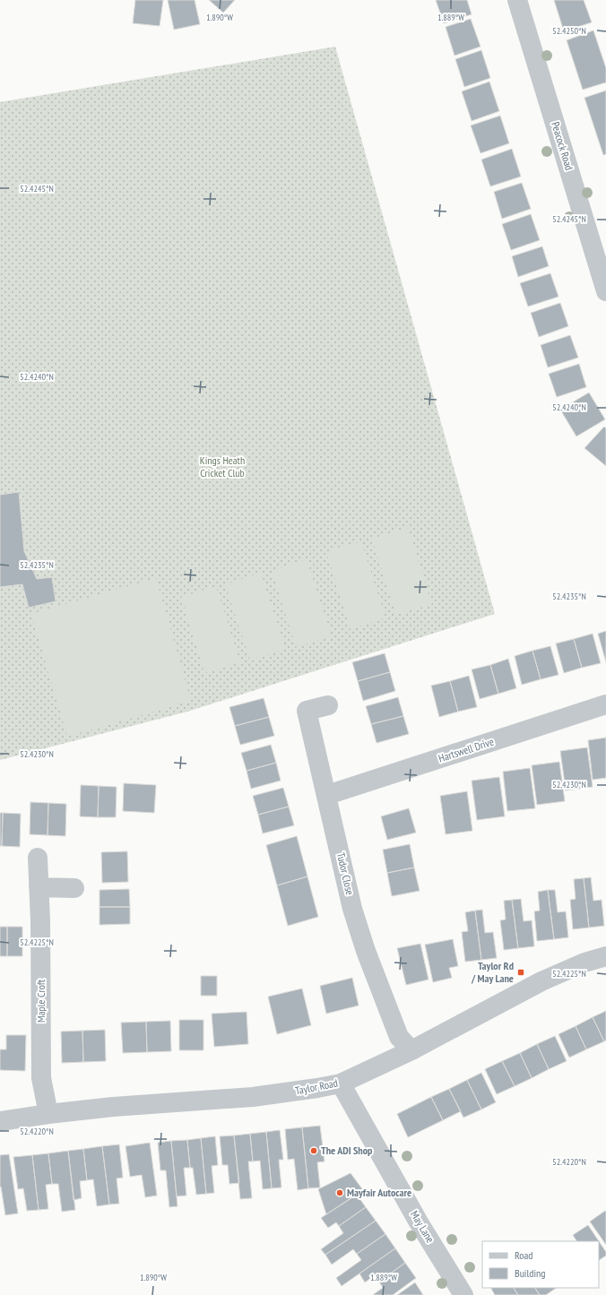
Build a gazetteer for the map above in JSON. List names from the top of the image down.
{
  "streets": {
    "street": [
      "Peacock Road",
      "Hartswell Drive",
      "Tudor Close",
      "Maple Croft",
      "Taylor Road",
      "May Lane"
    ]
  },
  "crossings": [
    ["Hartswell Drive", "Tudor Close"],
    ["Tudor Close", "Taylor Road"],
    ["Maple Croft", "Taylor Road"],
    ["Taylor Road", "May Lane"]
  ],
  "parks": ["Kings Heath Cricket Club"],
  "places": {
    "transit": ["Taylor Rd / May Lane"],
    "other": ["The ADI Shop", "Mayfair Autocare"]
  },
  "legend": ["Road", "Building"],
  "coordinates": [
    "1.890°W",
    "1.889°W",
    "52.4250°N",
    "52.4245°N",
    "52.4240°N",
    "52.4235°N",
    "52.4230°N",
    "52.4225°N",
    "52.4220°N"
  ]
}
